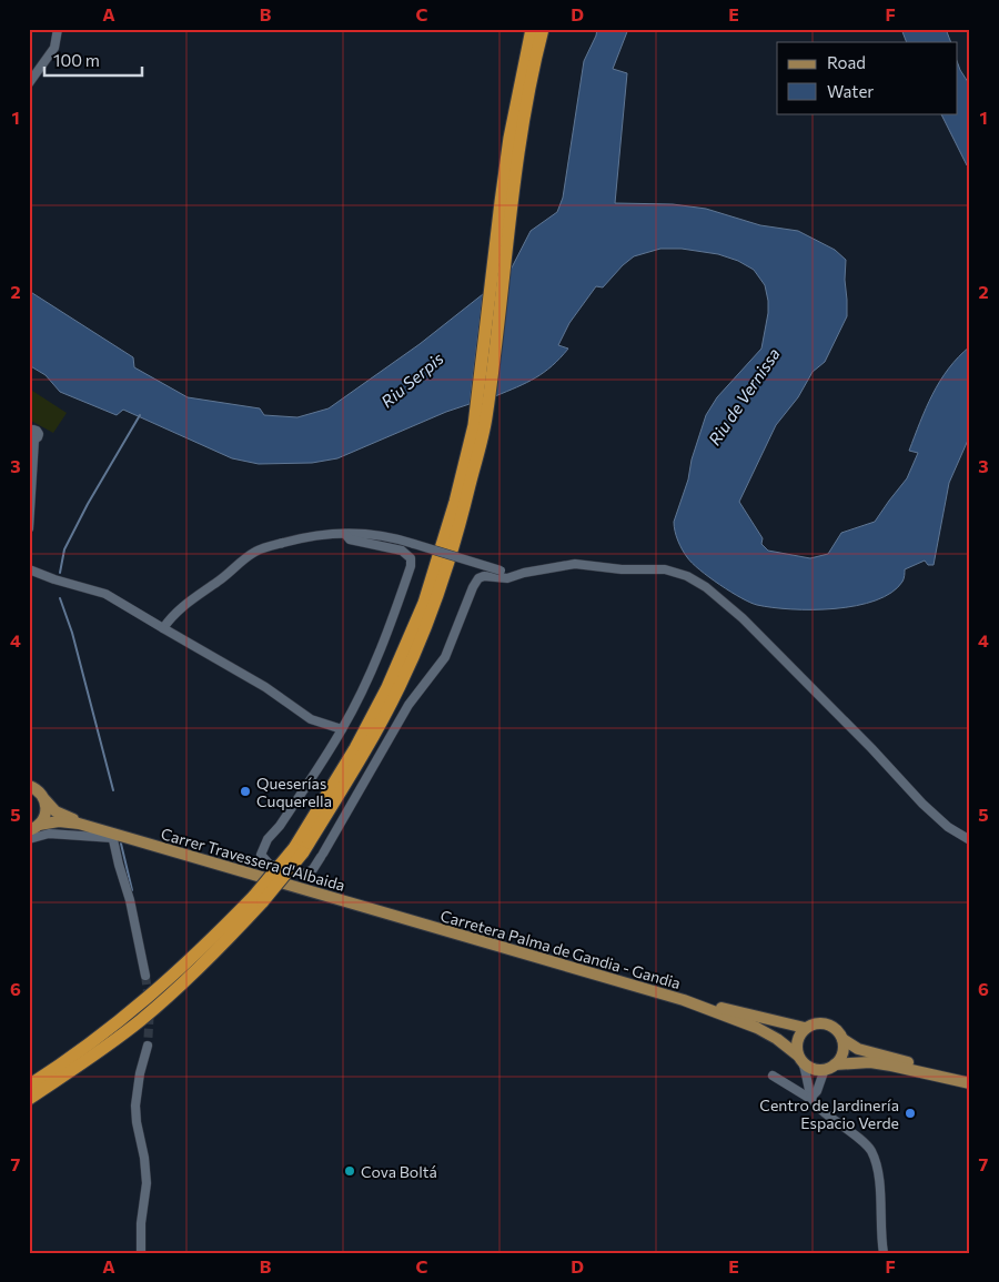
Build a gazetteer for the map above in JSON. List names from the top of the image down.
{
  "streets": {
    "main road": ["Carrer Travessera d'Albaida", "Carretera Palma de Gandia - Gandia"]
  },
  "crossings": [
    ["Carrer Travessera d'Albaida", "Carretera Palma de Gandia - Gandia"]
  ],
  "water": ["Riu Serpis", "Riu de Vernissa"],
  "places": ["Queserías Cuquerella", "Centro de Jardinería Espacio Verde", "Cova Boltá"],
  "legend": ["Road", "Water"],
  "scale_bar": "100 m",
  "grid": {
    "columns": [
      "A",
      "B",
      "C",
      "D",
      "E",
      "F"
    ],
    "rows": [
      "1",
      "2",
      "3",
      "4",
      "5",
      "6",
      "7"
    ]
  }
}
